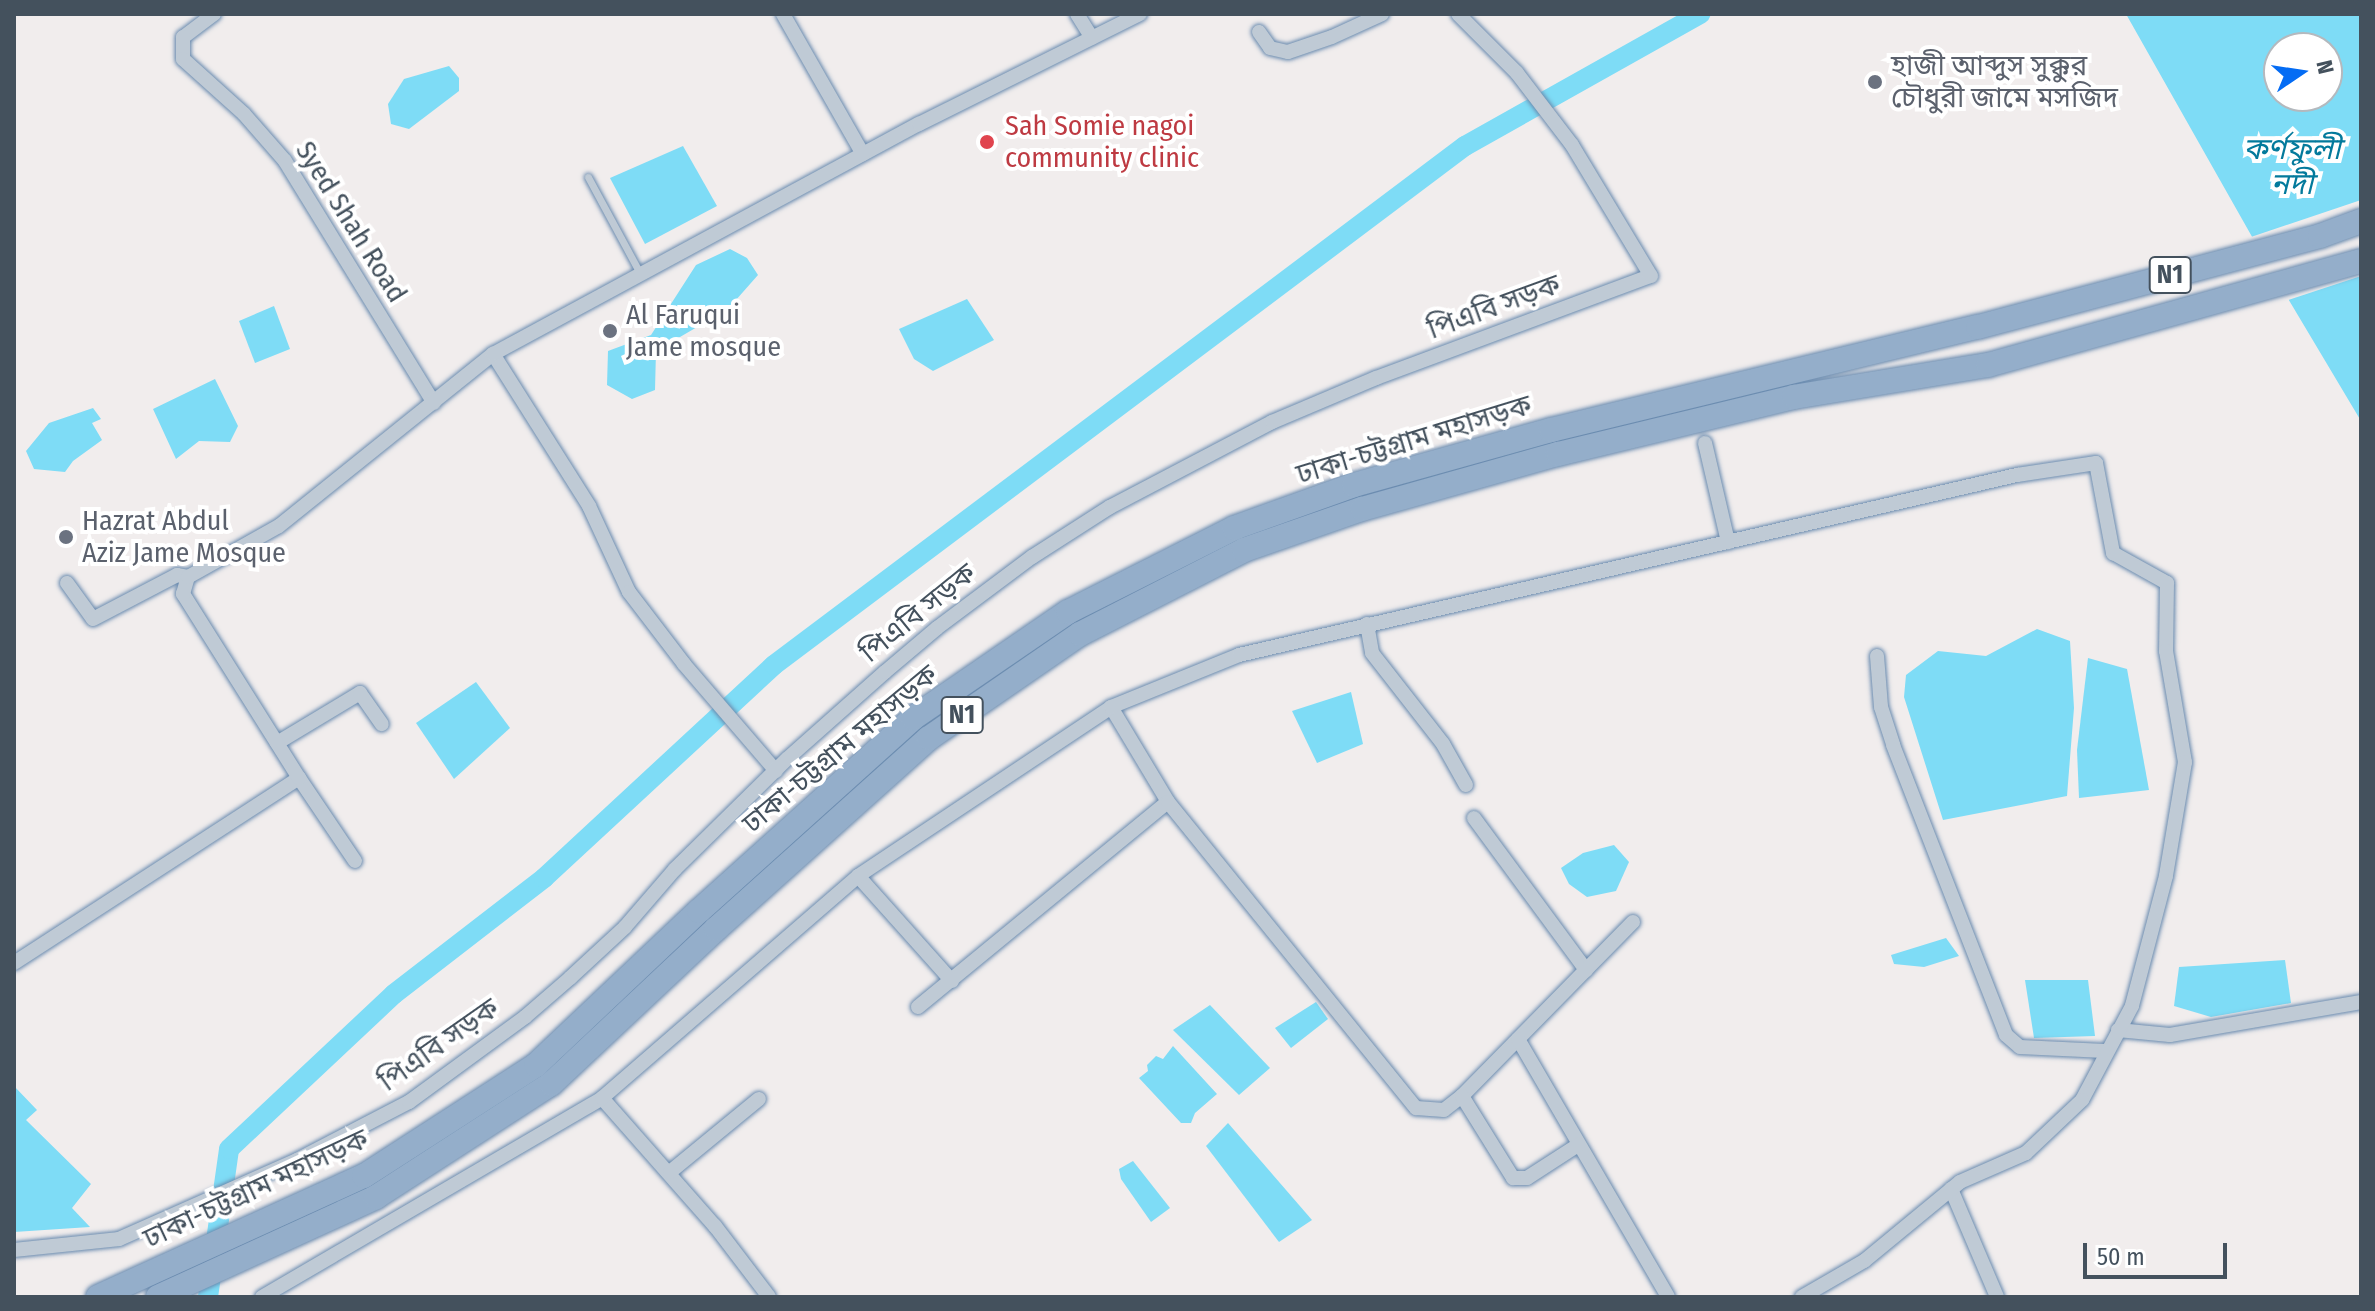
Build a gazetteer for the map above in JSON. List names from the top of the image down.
{
  "streets": {
    "highway": ["N1", "ঢাকা-চট্টগ্রাম মহাসড়ক"],
    "street": ["Syed Shah Road", "পিএবি সড়ক"]
  },
  "water": ["কর্ণফুলী নদী"],
  "places": [
    "হাজী আব্দুস সুক্কুর চৌধুরী জামে মসজিদ",
    "Sah Somie nagoi community clinic",
    "Al Faruqui Jame mosque",
    "Hazrat Abdul Aziz Jame Mosque"
  ],
  "scale_bar": "50 m",
  "north": "right"
}
